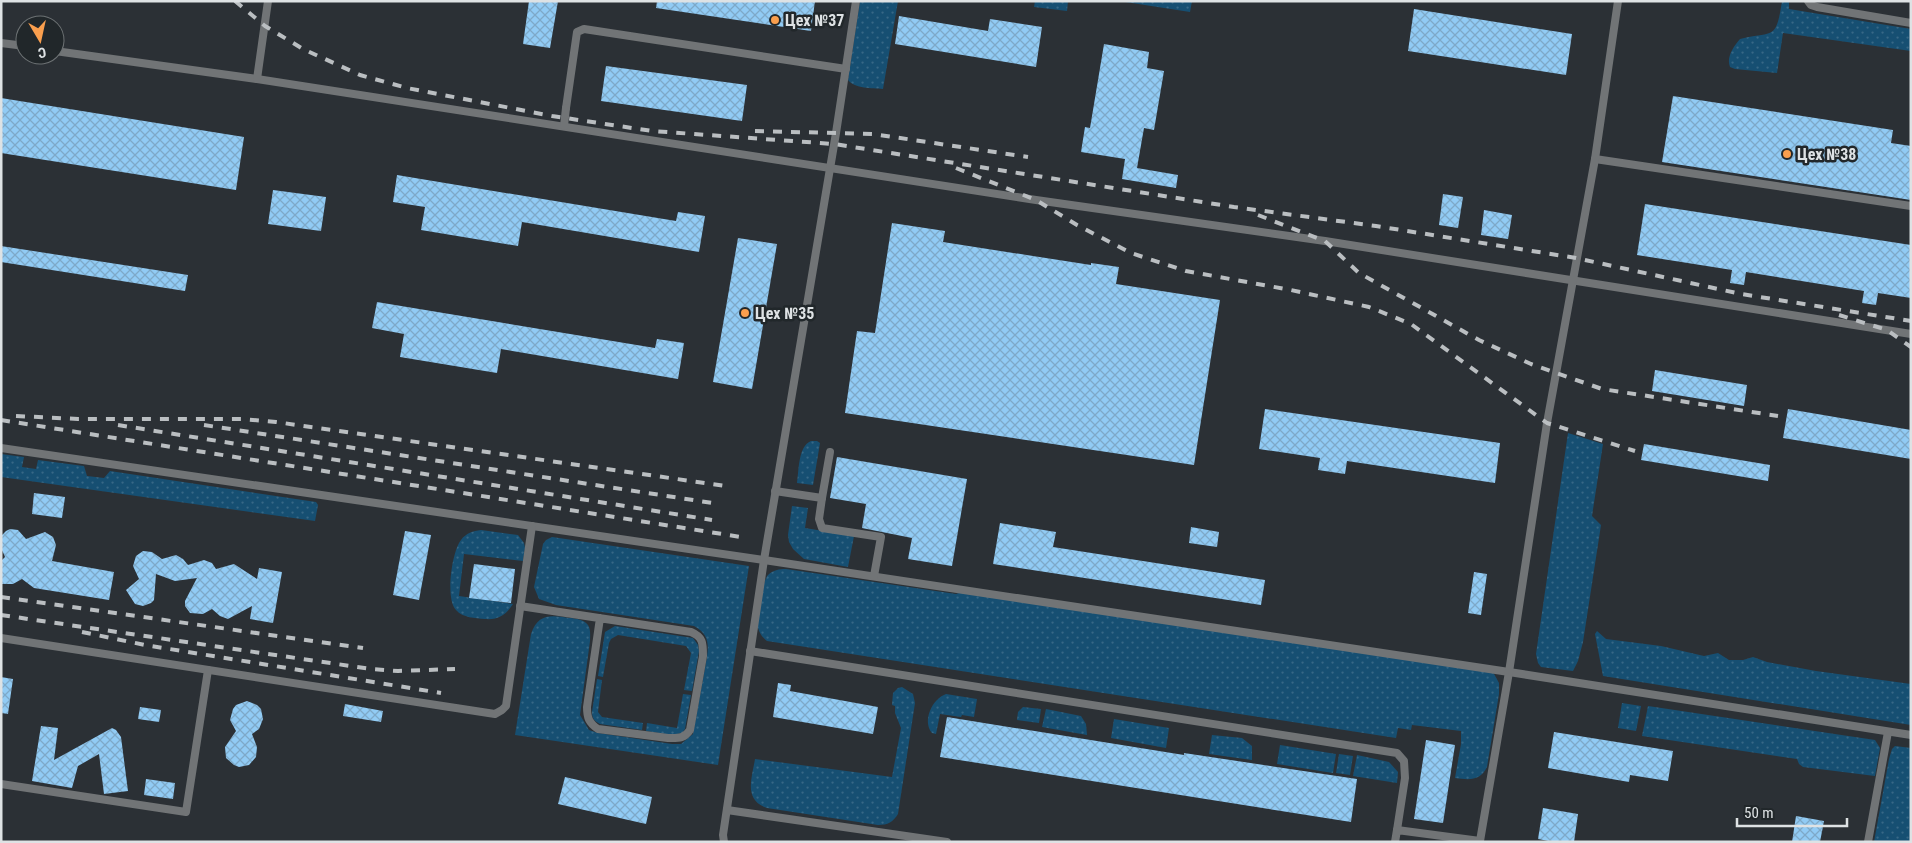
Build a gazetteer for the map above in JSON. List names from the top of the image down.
{
  "places": ["Цех №37", "Цех №38", "Цех №35"],
  "scale_bar": "50 m",
  "north": "bottom"
}
